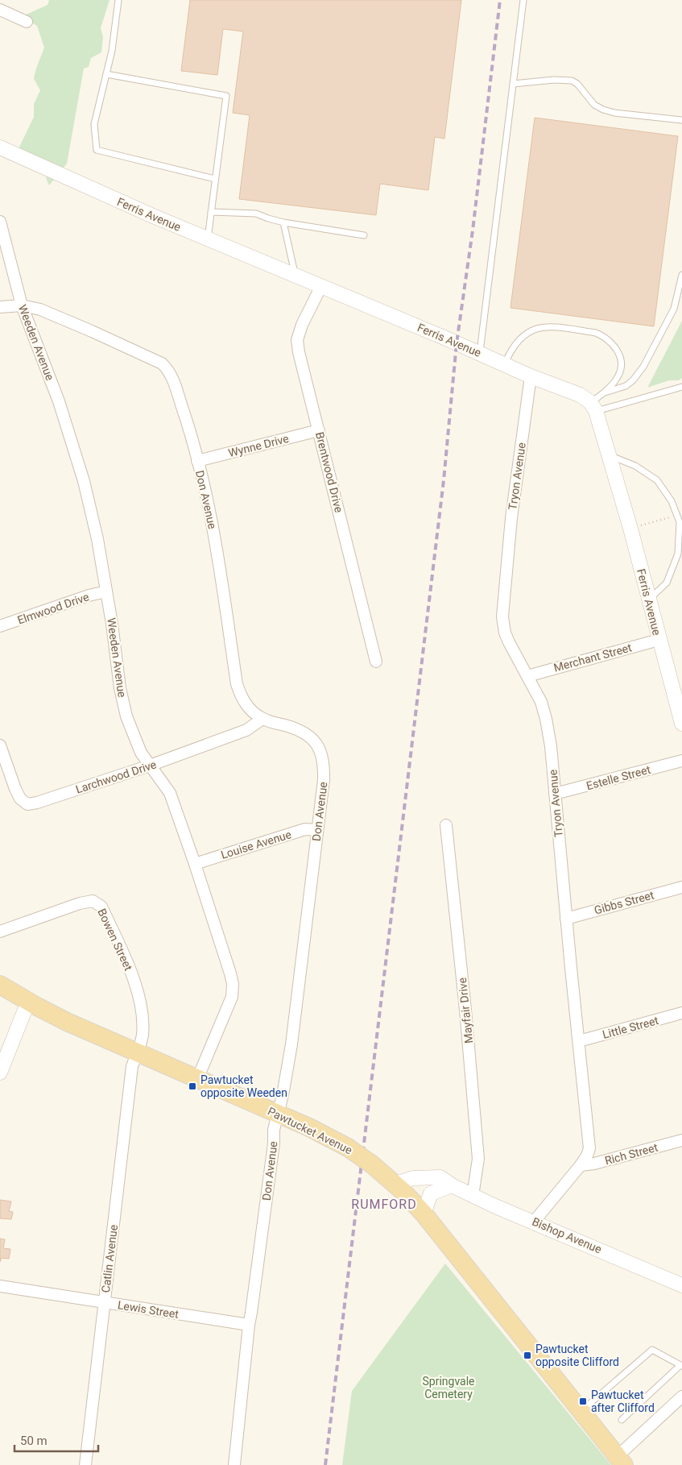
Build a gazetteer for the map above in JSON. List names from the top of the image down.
{
  "streets": {
    "main road": ["Pawtucket Avenue"],
    "street": [
      "Ferris Avenue",
      "Weeden Avenue",
      "Wynne Drive",
      "Brentwood Drive",
      "Tryon Avenue",
      "Don Avenue",
      "Elmwood Drive",
      "Merchant Street",
      "Larchwood Drive",
      "Estelle Street",
      "Louise Avenue",
      "Gibbs Street",
      "Bowen Street",
      "Mayfair Drive",
      "Little Street",
      "Rich Street",
      "Bishop Avenue",
      "Catlin Avenue",
      "Lewis Street"
    ]
  },
  "crossings": [
    ["Ferris Avenue", "Brentwood Drive"],
    ["Ferris Avenue", "Tryon Avenue"],
    ["Ferris Avenue", "Merchant Street"],
    ["Weeden Avenue", "Don Avenue"],
    ["Weeden Avenue", "Elmwood Drive"],
    ["Weeden Avenue", "Larchwood Drive"],
    ["Weeden Avenue", "Louise Avenue"],
    ["Weeden Avenue", "Pawtucket Avenue"],
    ["Wynne Drive", "Brentwood Drive"],
    ["Wynne Drive", "Don Avenue"],
    ["Tryon Avenue", "Merchant Street"],
    ["Tryon Avenue", "Estelle Street"],
    ["Tryon Avenue", "Gibbs Street"],
    ["Tryon Avenue", "Little Street"],
    ["Tryon Avenue", "Rich Street"],
    ["Tryon Avenue", "Bishop Avenue"],
    ["Don Avenue", "Larchwood Drive"],
    ["Don Avenue", "Louise Avenue"],
    ["Don Avenue", "Pawtucket Avenue"],
    ["Don Avenue", "Lewis Street"],
    ["Bowen Street", "Pawtucket Avenue"],
    ["Bowen Street", "Catlin Avenue"],
    ["Mayfair Drive", "Bishop Avenue"],
    ["Pawtucket Avenue", "Bishop Avenue"],
    ["Pawtucket Avenue", "Catlin Avenue"],
    ["Catlin Avenue", "Lewis Street"]
  ],
  "districts": ["RUMFORD"],
  "parks": ["Springvale Cemetery"],
  "places": {
    "transit": ["Pawtucket opposite Weeden", "Pawtucket opposite Clifford", "Pawtucket after Clifford"]
  },
  "scale_bar": "50 m"
}
